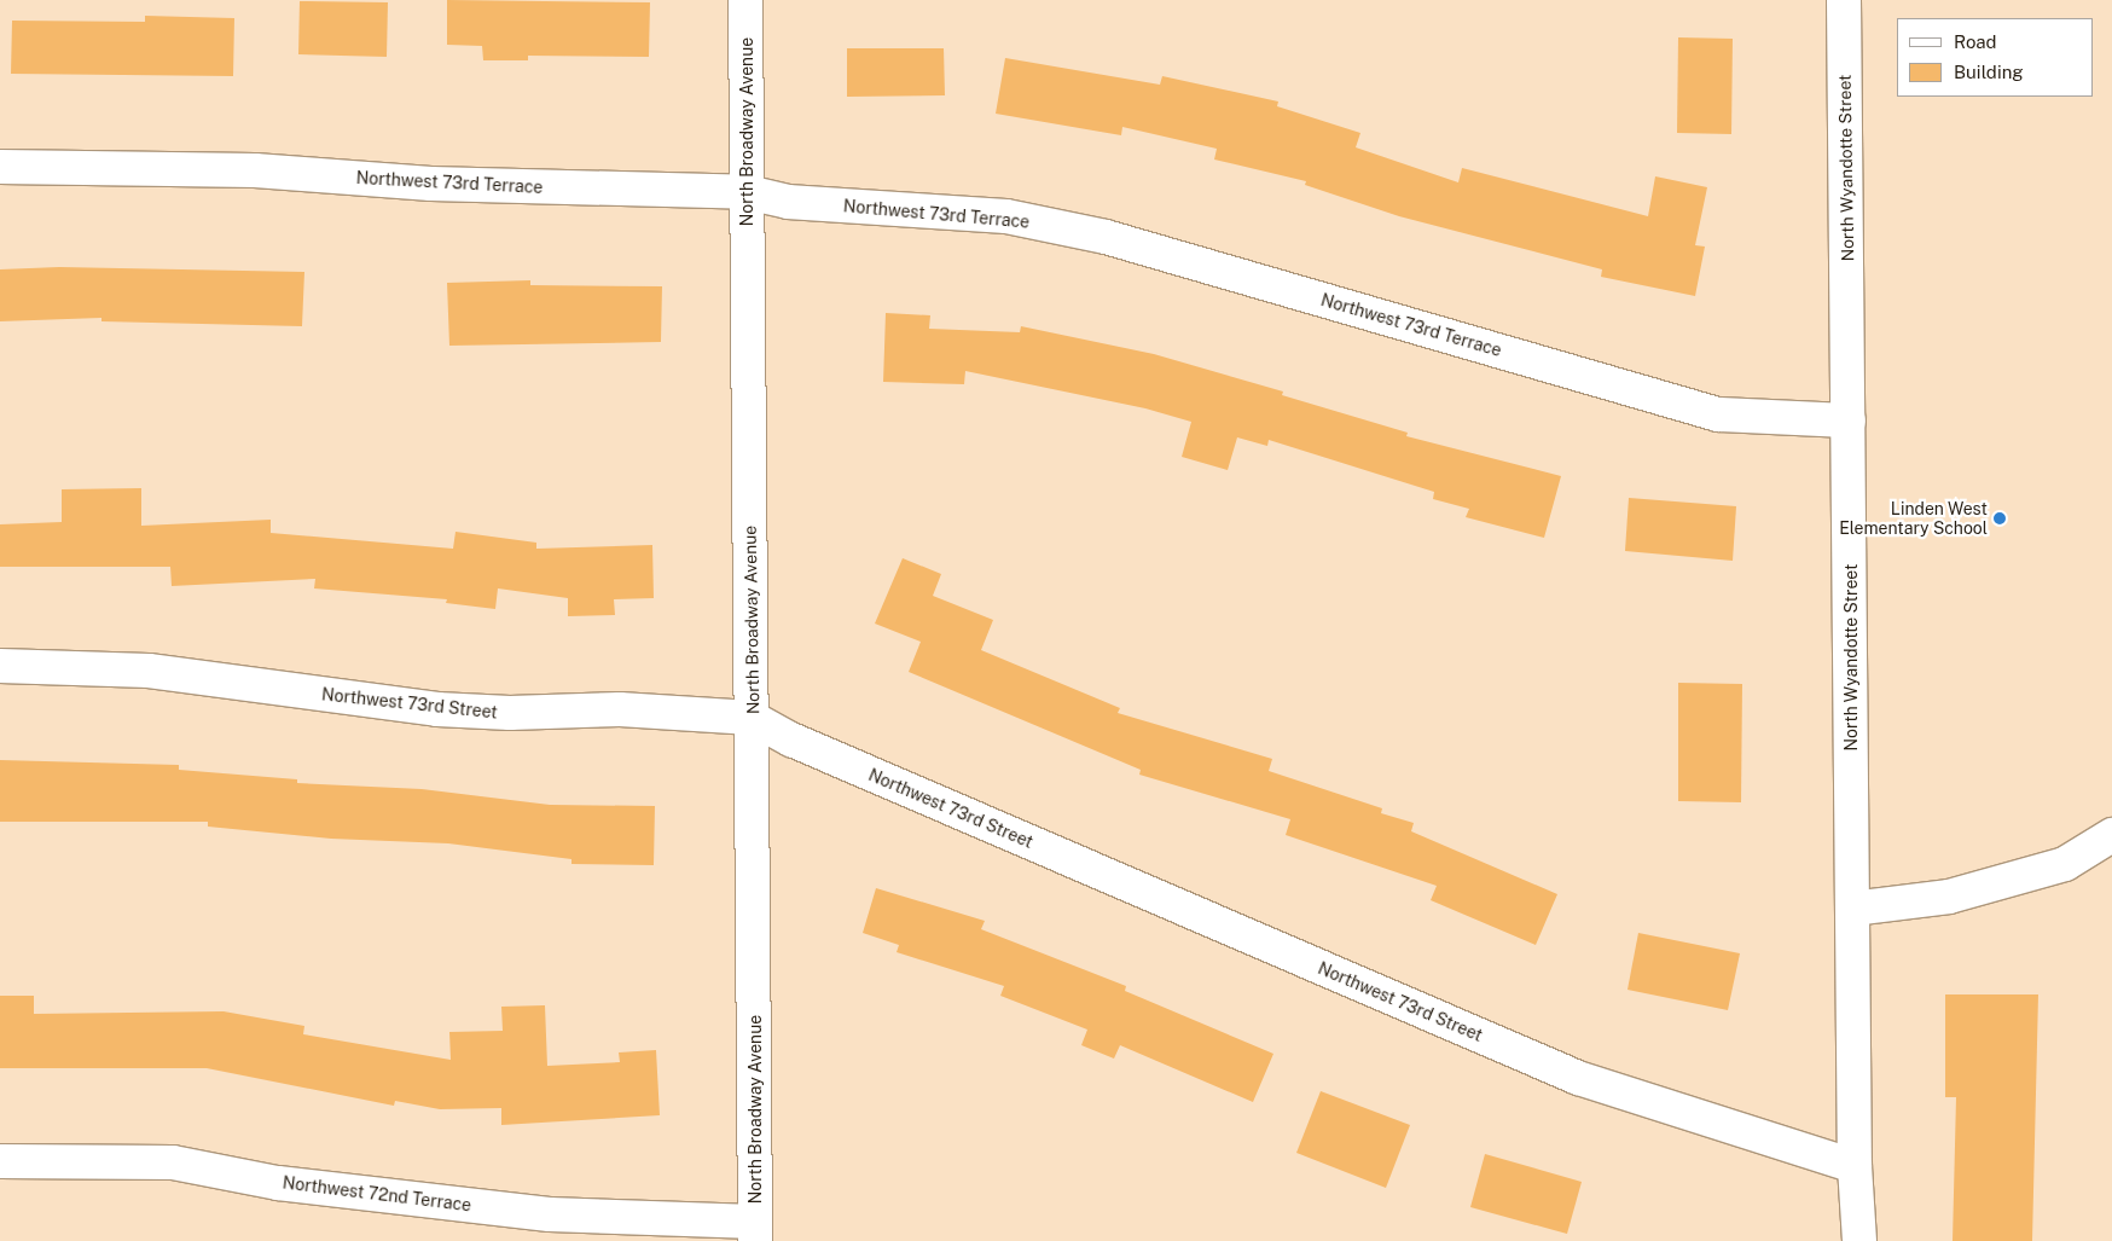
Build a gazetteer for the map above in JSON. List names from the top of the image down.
{
  "streets": {
    "street": [
      "North Broadway Avenue",
      "North Wyandotte Street",
      "Northwest 73rd Terrace",
      "Northwest 73rd Street",
      "Northwest 72nd Terrace"
    ]
  },
  "crossings": [
    ["North Broadway Avenue", "Northwest 73rd Terrace"],
    ["North Broadway Avenue", "Northwest 73rd Street"],
    ["North Broadway Avenue", "Northwest 72nd Terrace"],
    ["North Wyandotte Street", "Northwest 73rd Terrace"],
    ["North Wyandotte Street", "Northwest 73rd Street"]
  ],
  "places": ["Linden West Elementary School"],
  "legend": ["Road", "Building"]
}
